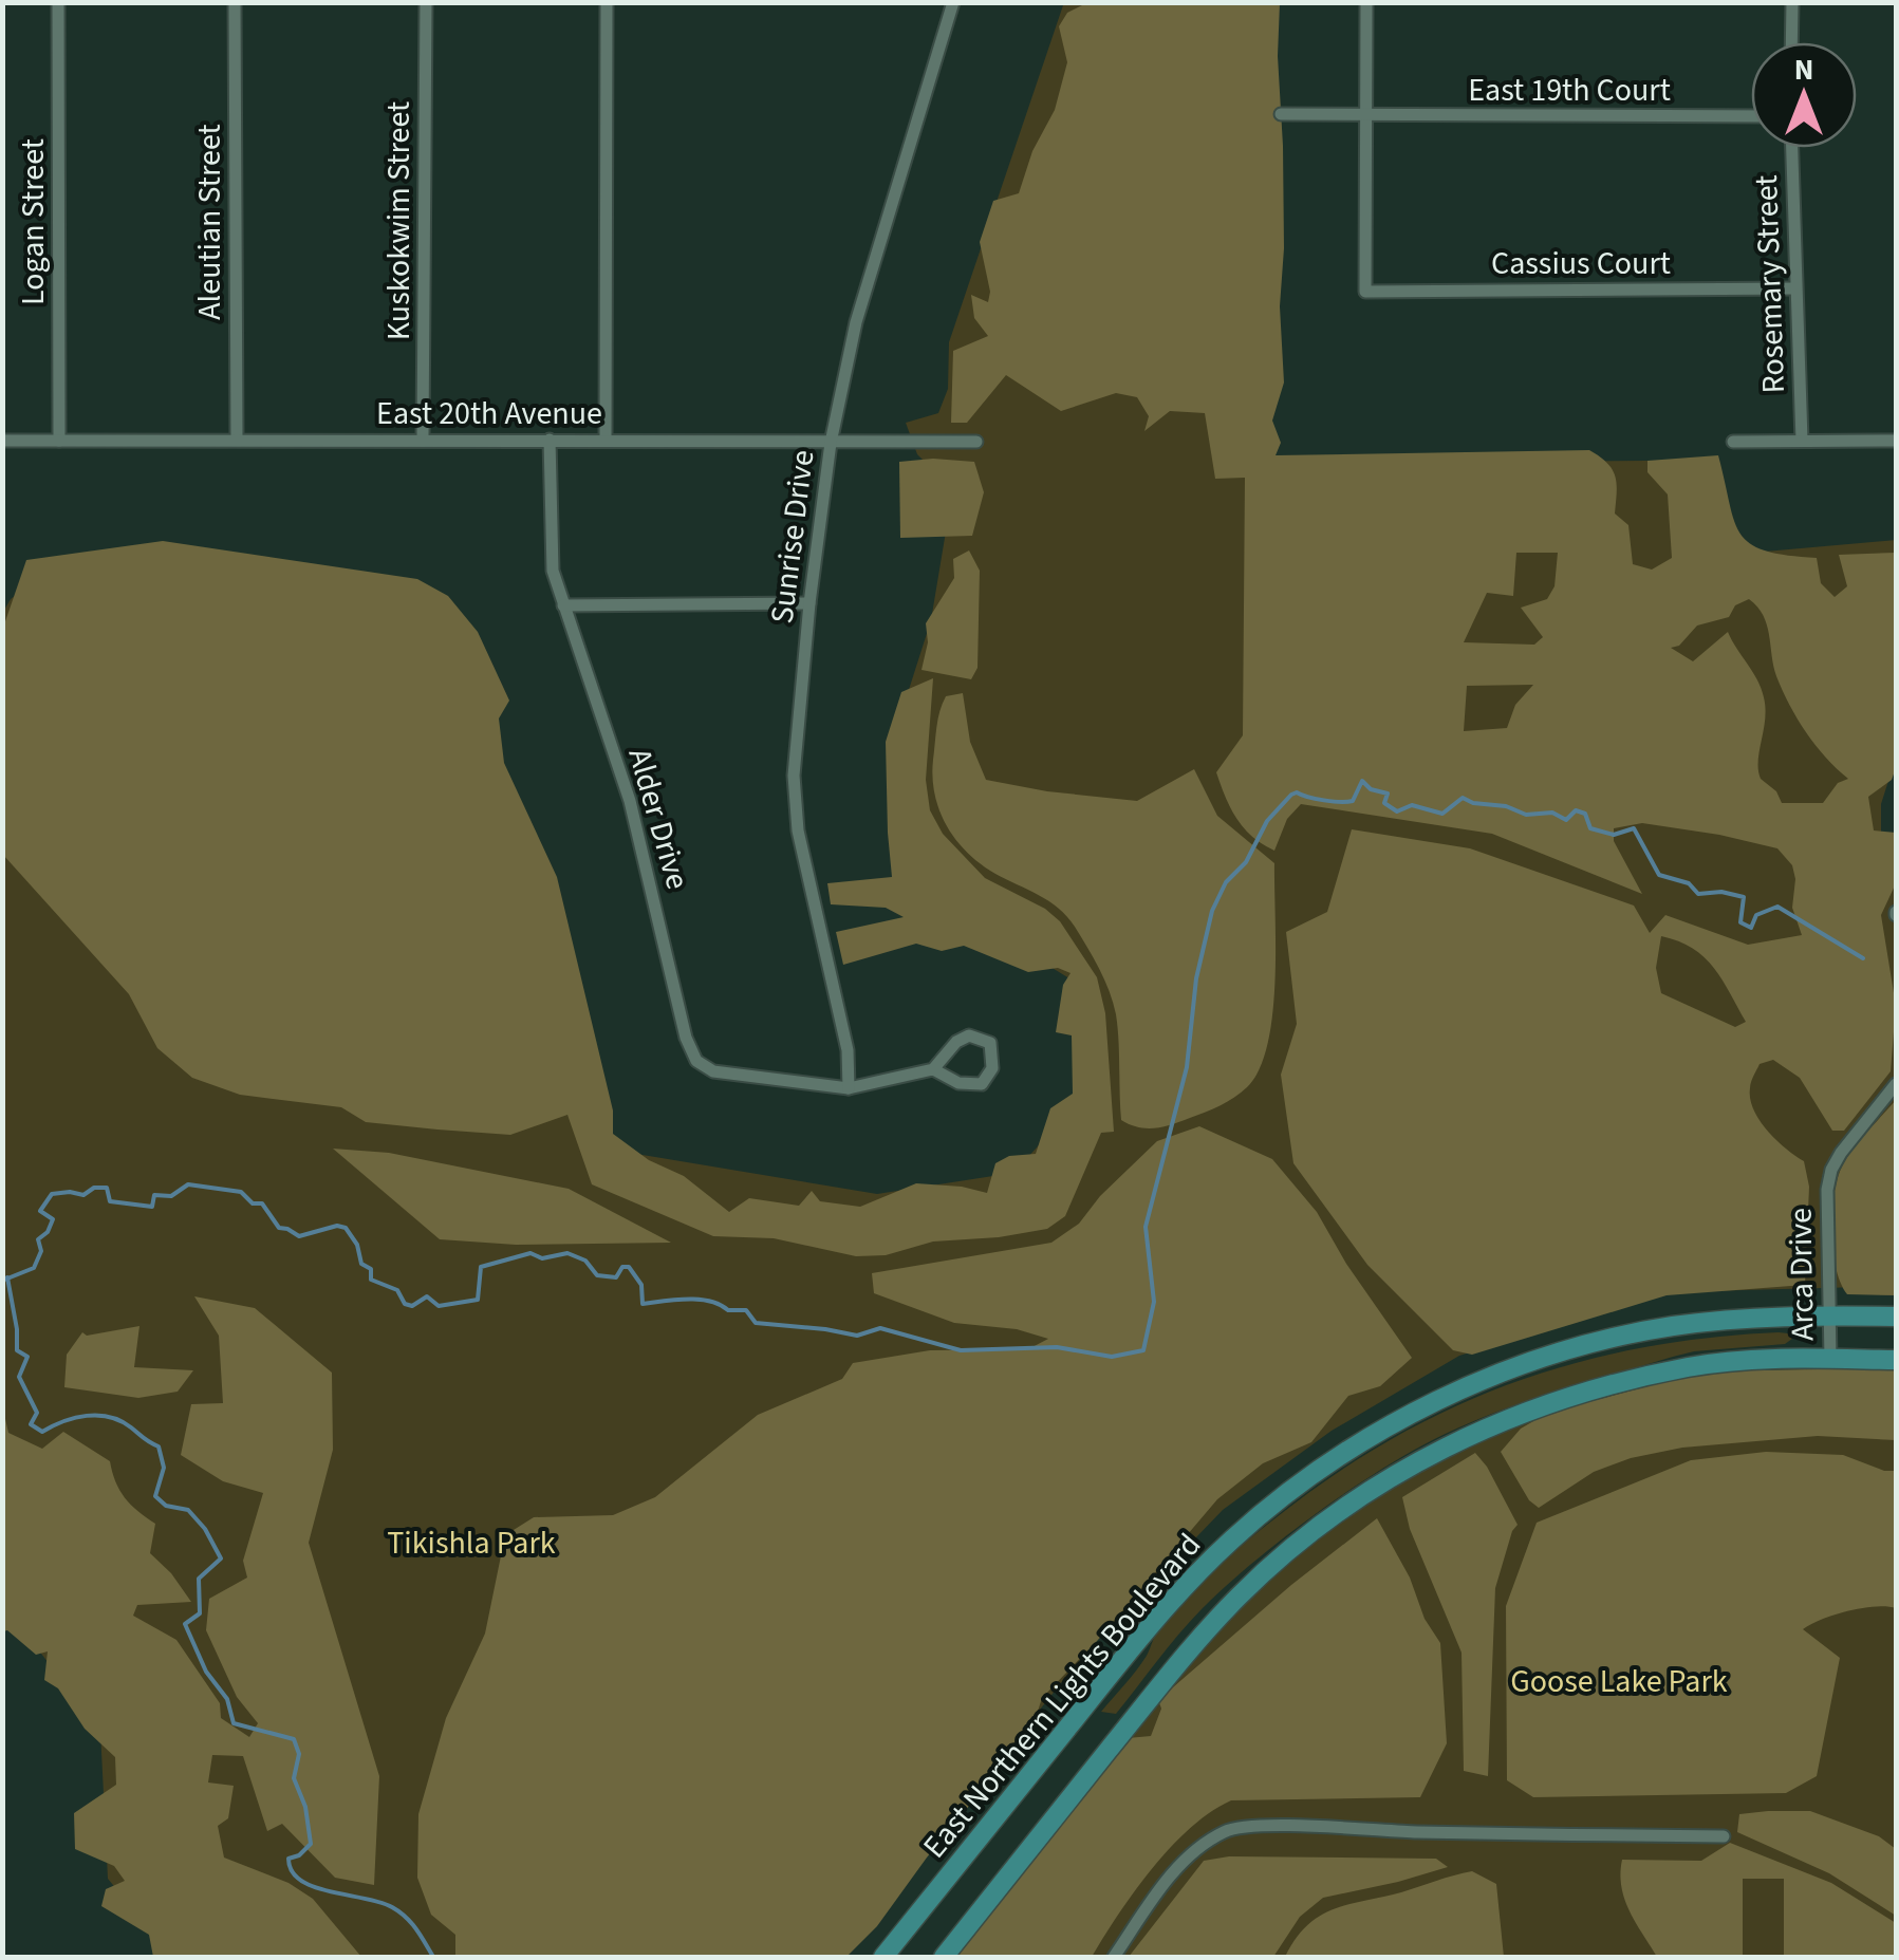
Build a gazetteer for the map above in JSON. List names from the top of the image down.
{
  "streets": {
    "main road": ["East Northern Lights Boulevard"],
    "street": [
      "East 19th Court",
      "Kuskokwim Street",
      "Logan Street",
      "Aleutian Street",
      "Cassius Court",
      "Rosemary Street",
      "East 20th Avenue",
      "Sunrise Drive",
      "Alder Drive",
      "Arca Drive"
    ]
  },
  "crossings": [
    ["East 19th Court", "Cassius Court"],
    ["Kuskokwim Street", "East 20th Avenue"],
    ["Logan Street", "East 20th Avenue"],
    ["Aleutian Street", "East 20th Avenue"],
    ["Cassius Court", "Rosemary Street"],
    ["East 20th Avenue", "Sunrise Drive"],
    ["East 20th Avenue", "Alder Drive"],
    ["Sunrise Drive", "Alder Drive"],
    ["Arca Drive", "East Northern Lights Boulevard"]
  ],
  "parks": ["Tikishla Park", "Goose Lake Park"],
  "north": "top"
}
